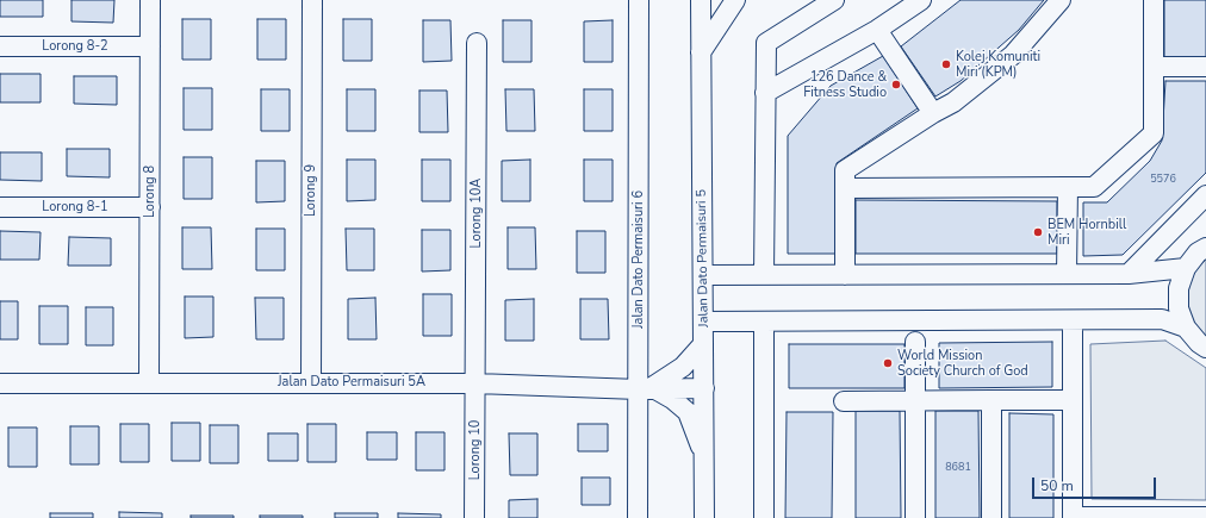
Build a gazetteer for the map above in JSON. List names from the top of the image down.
{
  "streets": {
    "street": [
      "Lorong 8-2",
      "Lorong 9",
      "Lorong 8",
      "Lorong 8-1",
      "Lorong 10A",
      "Jalan Dato Permaisuri 5",
      "Jalan Dato Permaisuri 6",
      "Jalan Dato Permaisuri 5A",
      "Lorong 10"
    ]
  },
  "crossings": [
    ["Lorong 8-2", "Lorong 8"],
    ["Lorong 9", "Jalan Dato Permaisuri 5A"],
    ["Lorong 8", "Lorong 8-1"],
    ["Lorong 8", "Jalan Dato Permaisuri 5A"],
    ["Lorong 10A", "Jalan Dato Permaisuri 5A"],
    ["Lorong 10A", "Lorong 10"],
    ["Jalan Dato Permaisuri 5", "Jalan Dato Permaisuri 5A"],
    ["Jalan Dato Permaisuri 6", "Jalan Dato Permaisuri 5A"],
    ["Jalan Dato Permaisuri 5A", "Lorong 10"]
  ],
  "places": [
    "Kolej Komuniti Miri (KPM)",
    "126 Dance & Fitness Studio",
    "BEM Hornbill Miri",
    "World Mission Society Church of God"
  ],
  "house_numbers": ["5576", "8681"],
  "scale_bar": "50 m"
}
